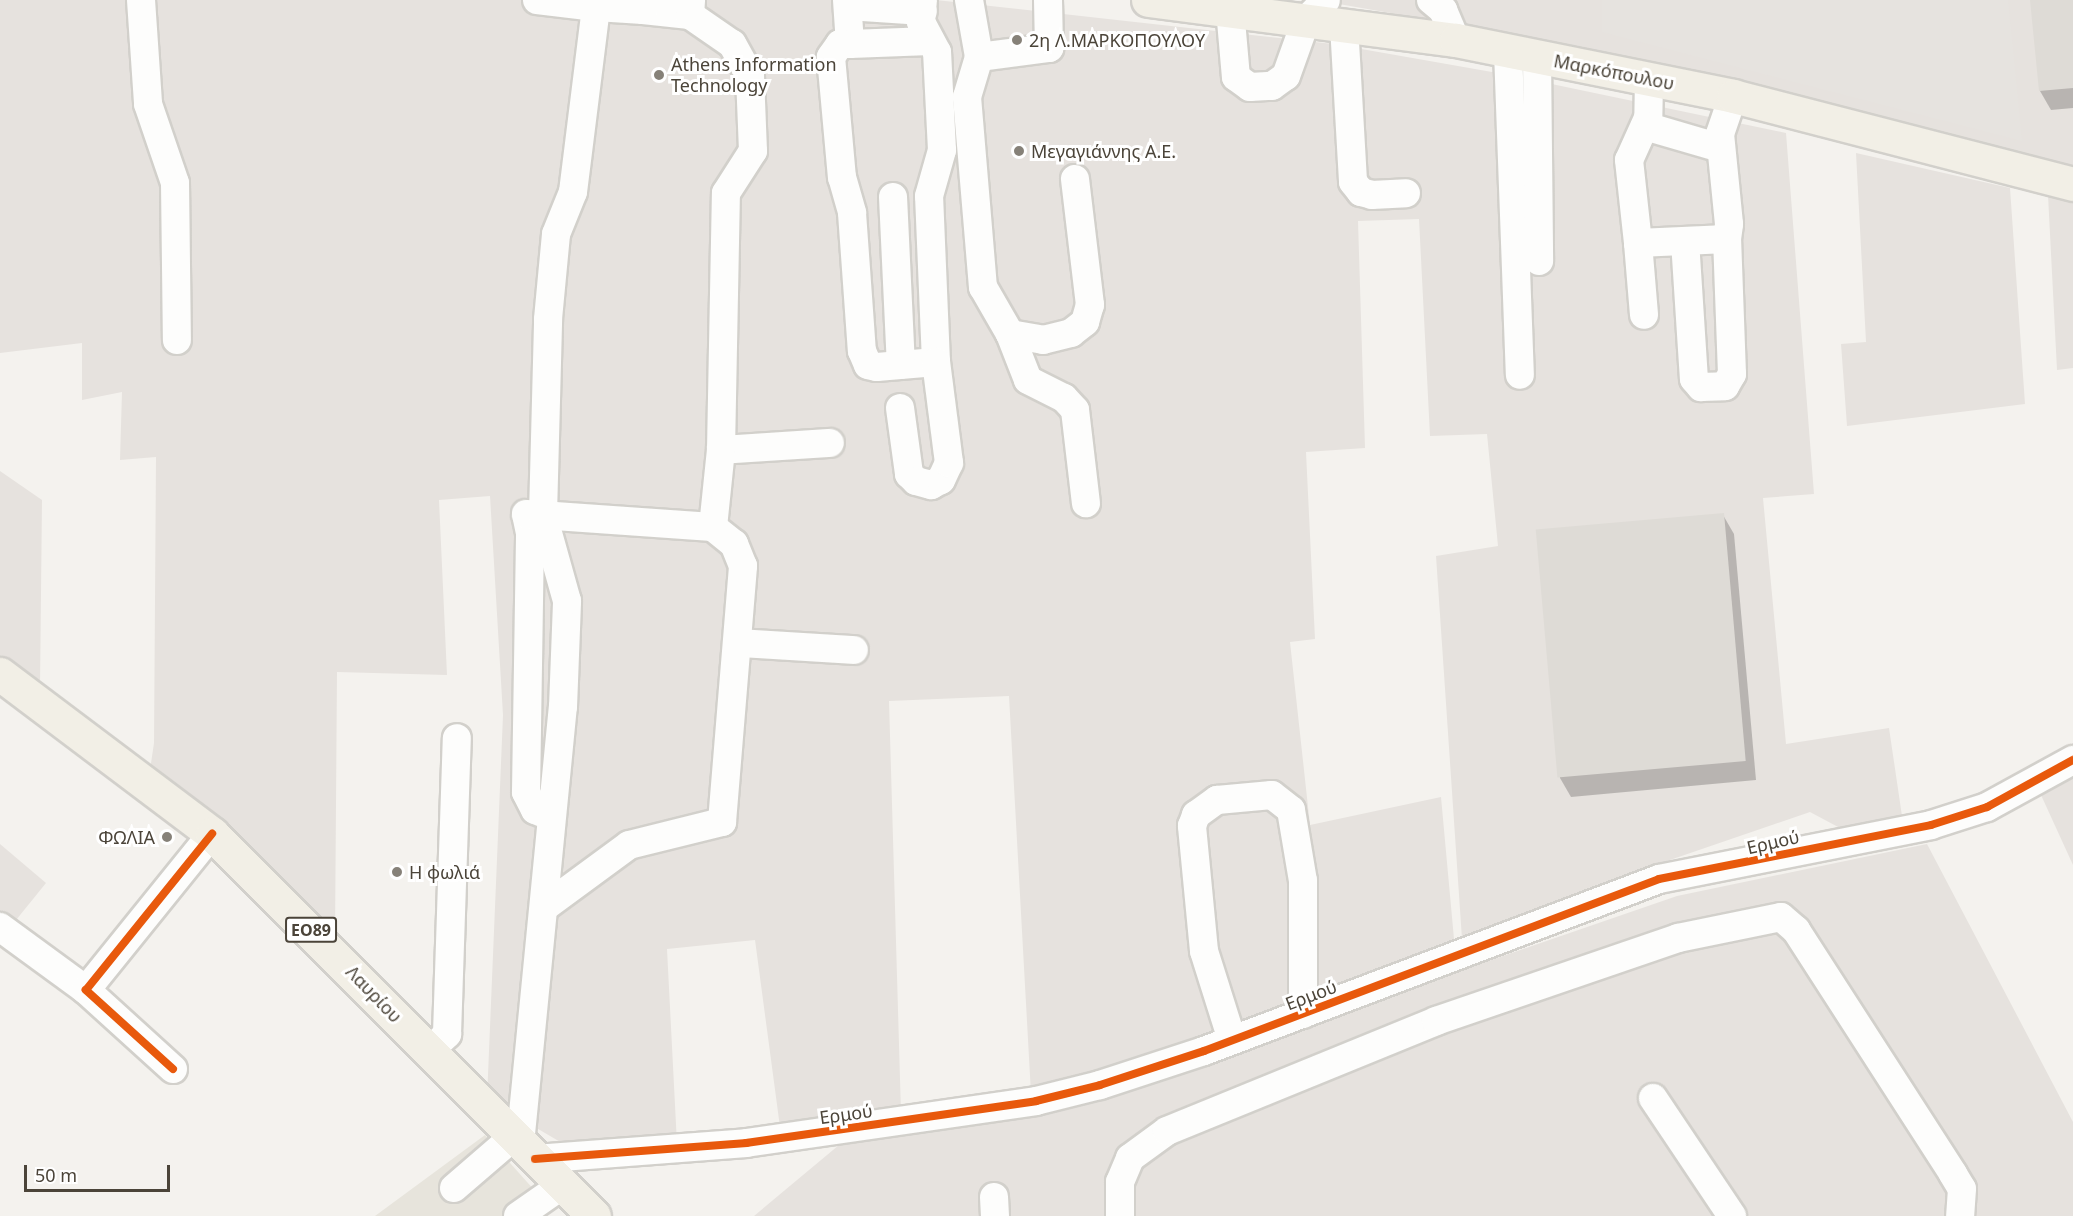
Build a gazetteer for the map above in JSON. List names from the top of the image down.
{
  "streets": {
    "main road": ["Μαρκόπουλου", "ΕΟ89", "Λαυρίου"],
    "street": ["Ερμού"]
  },
  "crossings": [
    ["Ερμού", "Λαυρίου"]
  ],
  "places": [
    "2η Λ.ΜΑΡΚΟΠΟΥΛΟΥ",
    "Athens Information Technology",
    "Μεγαγιάννης Α.Ε.",
    "ΦΩΛΙΑ",
    "Η φωλιά"
  ],
  "scale_bar": "50 m"
}
